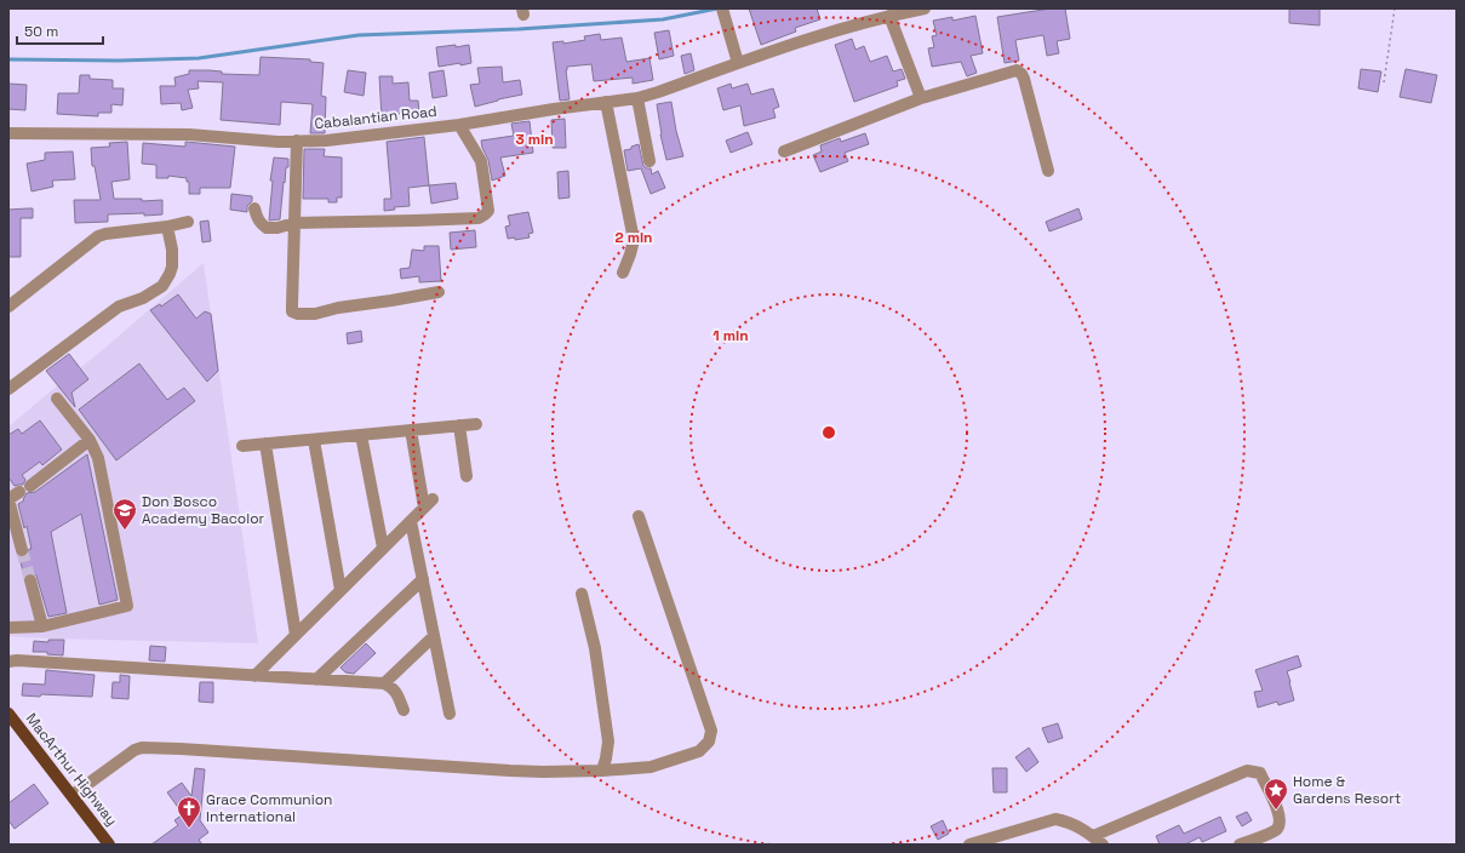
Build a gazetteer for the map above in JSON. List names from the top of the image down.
{
  "streets": {
    "main road": ["MacArthur Highway"],
    "street": ["Cabalantian Road"]
  },
  "places": {
    "school or university": ["Don Bosco Academy Bacolor"],
    "place": ["Home & Gardens Resort"],
    "church": ["Grace Communion International"]
  },
  "scale_bar": "50 m",
  "rings": ["3 min", "2 min", "1 min"]
}
